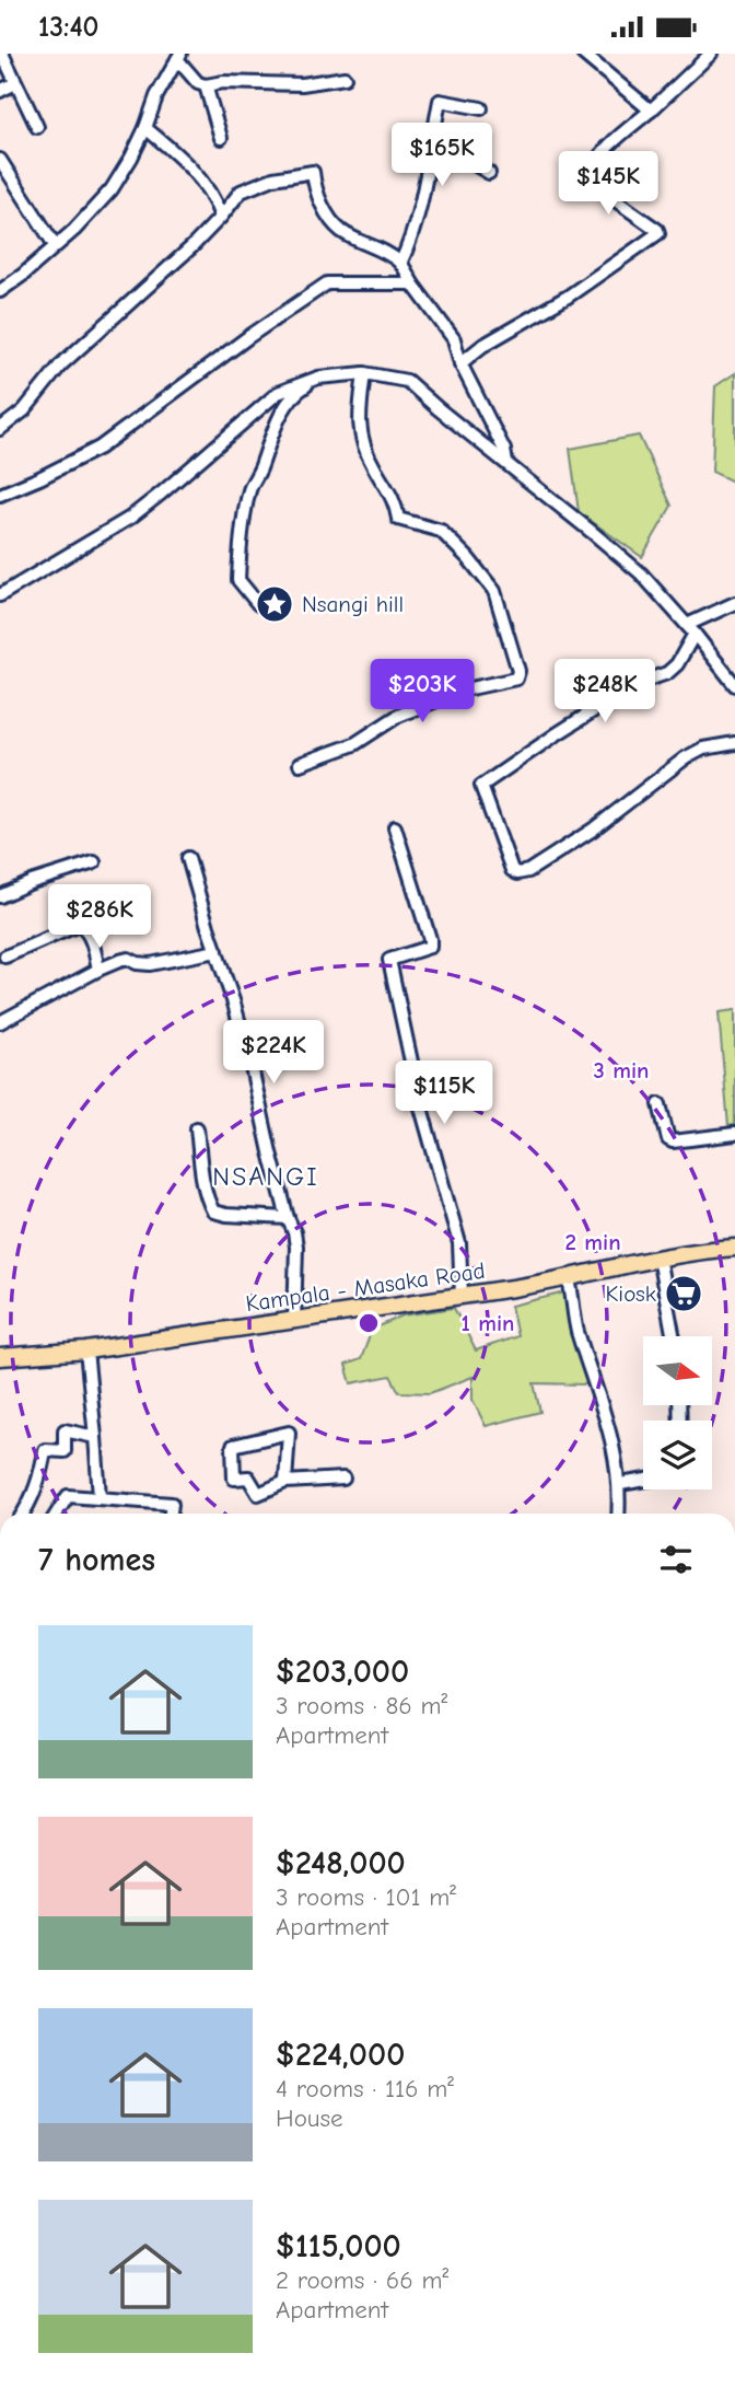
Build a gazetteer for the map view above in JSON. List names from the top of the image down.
{
  "streets": {
    "main road": ["Kampala - Masaka Road"]
  },
  "districts": ["NSANGI"],
  "places": {
    "place": ["Nsangi hill"],
    "supermarket": ["Kiosk"]
  },
  "north": "right",
  "page": {
    "status": "13:40",
    "price": [
      "$165K",
      "$145K",
      "$203K",
      "$248K",
      "$286K",
      "$224K",
      "$115K"
    ],
    "heading": "7 homes",
    "list": [
      {
        "name": "$203,000",
        "note": "3 rooms · 86 m² · Apartment"
      },
      {
        "name": "$248,000",
        "note": "3 rooms · 101 m² · Apartment"
      },
      {
        "name": "$224,000",
        "note": "4 rooms · 116 m² · House"
      },
      {
        "name": "$115,000",
        "note": "2 rooms · 66 m² · Apartment"
      }
    ]
  },
  "rings": ["3 min", "2 min", "1 min"]
}
